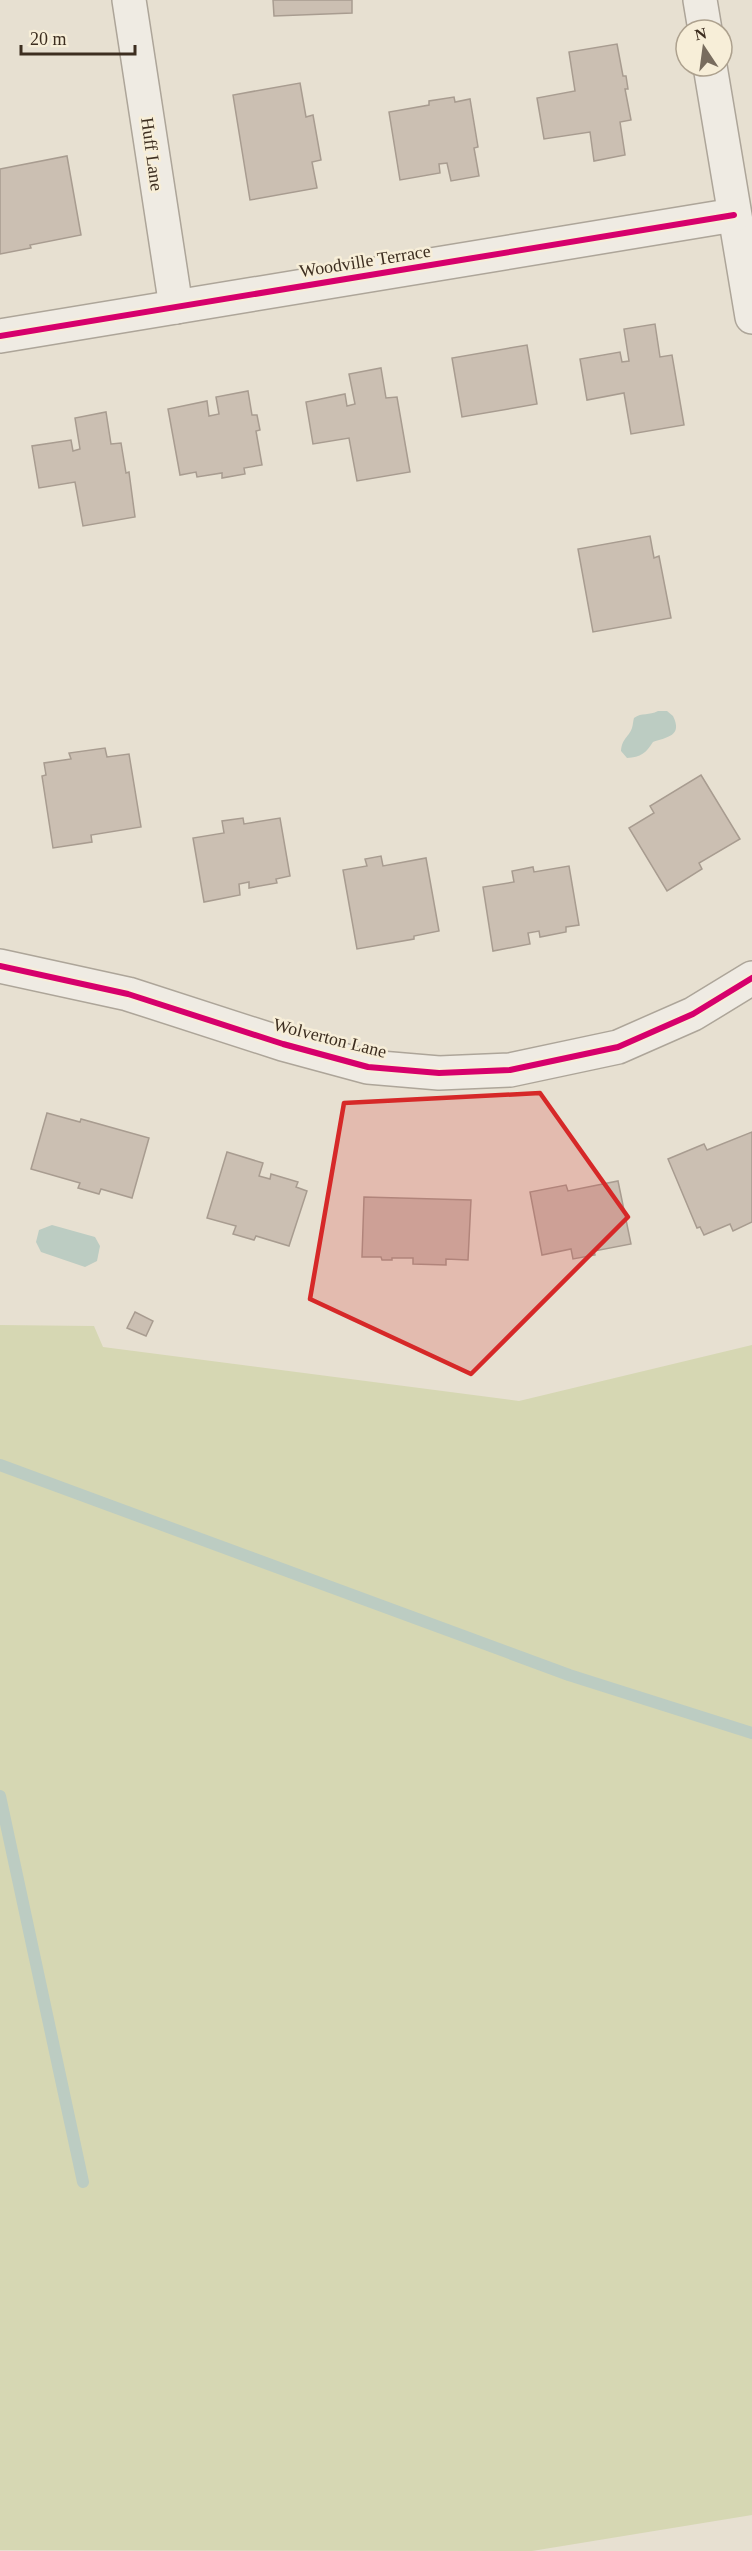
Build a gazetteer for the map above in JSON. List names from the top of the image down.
{
  "streets": {
    "street": ["Huff Lane", "Woodville Terrace", "Wolverton Lane"]
  },
  "crossings": [
    ["Huff Lane", "Woodville Terrace"]
  ],
  "scale_bar": "20 m",
  "north": "top"
}
